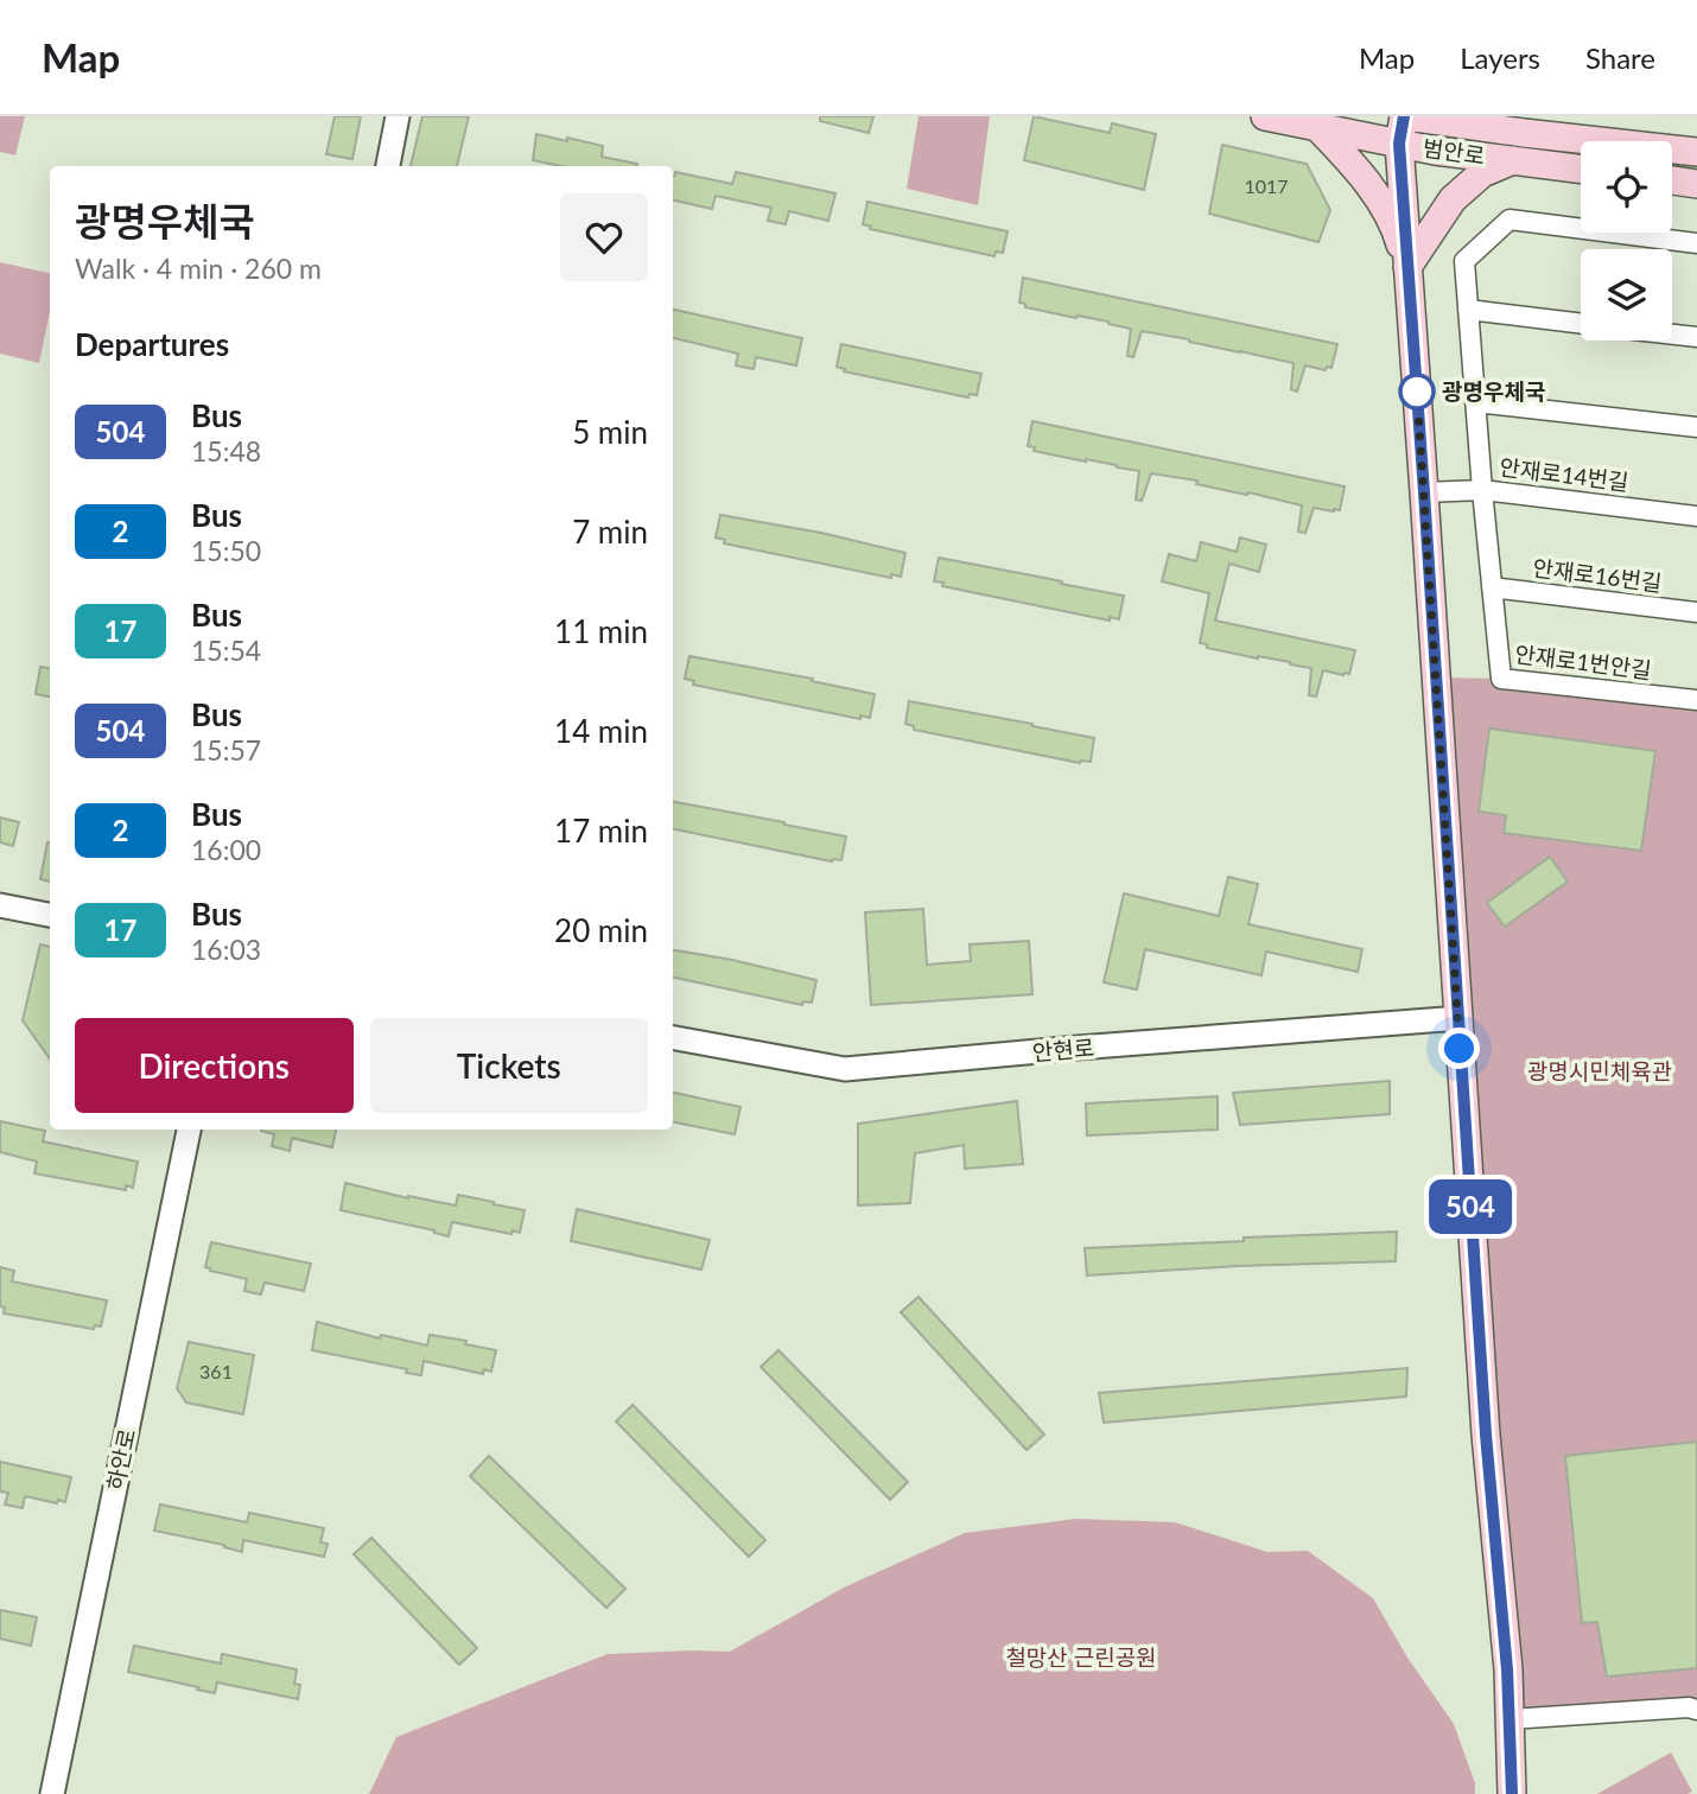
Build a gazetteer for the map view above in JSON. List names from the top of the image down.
{
  "streets": {
    "main road": ["범안로"],
    "street": [
      "안재로14번길",
      "안재로16번길",
      "안재로1번안길",
      "안현로",
      "하안로"
    ]
  },
  "crossings": [
    ["안재로14번길", "안재로1번안길"],
    ["안재로16번길", "안재로1번안길"]
  ],
  "parks": ["광명시민체육관", "철망산 근린공원"],
  "places": ["광명우체국"],
  "lines": ["bus line 504"],
  "house_numbers": ["1017", "361"],
  "page": {
    "header": "Map",
    "nav": ["Map", "Layers", "Share"],
    "on_map": "504",
    "heading": [
      ["광명우체국", "Walk · 4 min · 260 m"],
      "Departures"
    ],
    "list": [
      {
        "mark": "504",
        "name": "Bus",
        "note": "15:48",
        "value": "5 min"
      },
      {
        "mark": "2",
        "name": "Bus",
        "note": "15:50",
        "value": "7 min"
      },
      {
        "mark": "17",
        "name": "Bus",
        "note": "15:54",
        "value": "11 min"
      },
      {
        "mark": "504",
        "name": "Bus",
        "note": "15:57",
        "value": "14 min"
      },
      {
        "mark": "2",
        "name": "Bus",
        "note": "16:00",
        "value": "17 min"
      },
      {
        "mark": "17",
        "name": "Bus",
        "note": "16:03",
        "value": "20 min"
      }
    ],
    "buttons": ["Directions", "Tickets"]
  }
}
